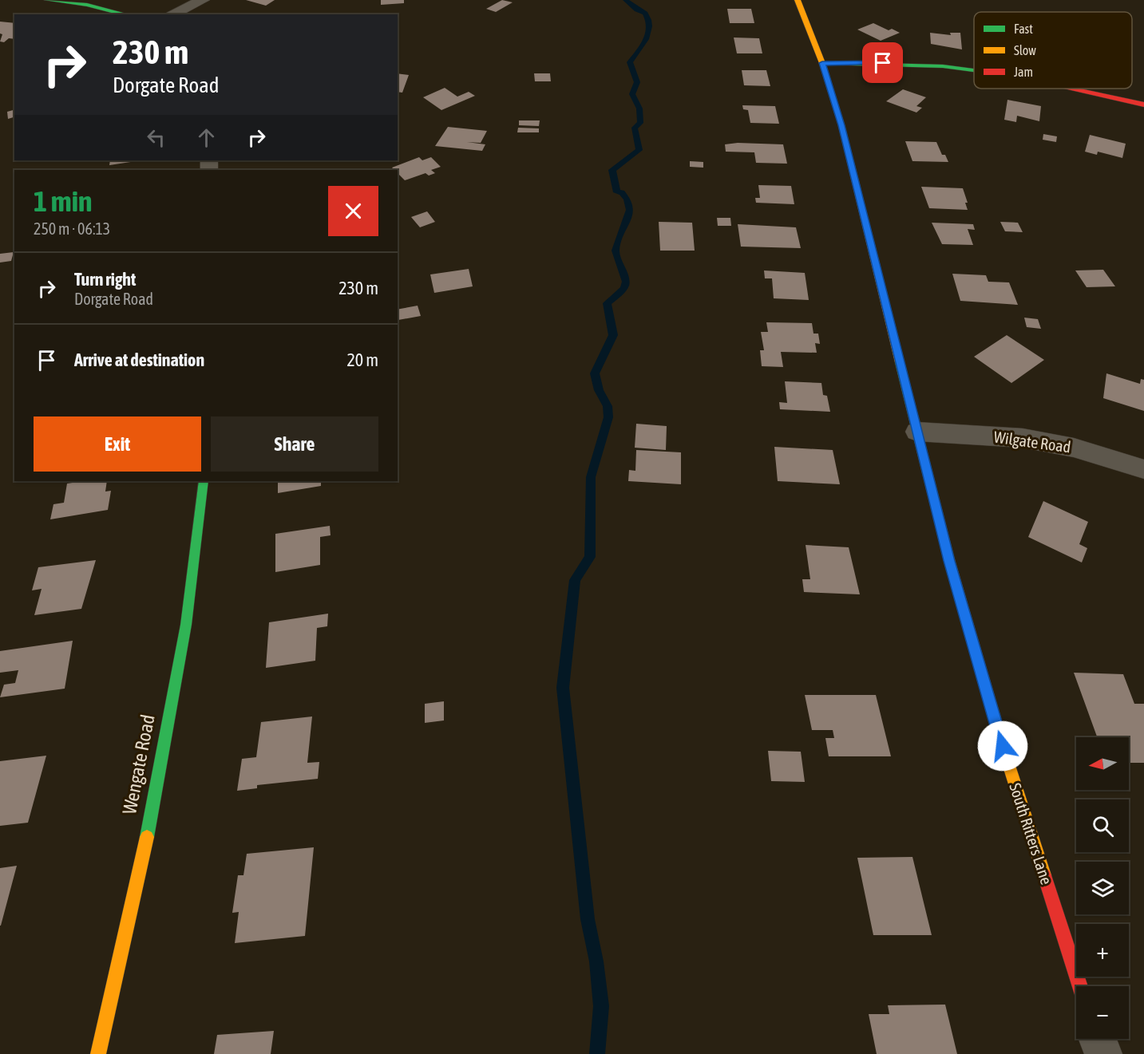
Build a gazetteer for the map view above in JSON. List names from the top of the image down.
{
  "streets": {
    "street": ["Wilgate Road", "Wengate Road", "South Ritters Lane"]
  },
  "crossings": [
    ["Wilgate Road", "South Ritters Lane"]
  ],
  "legend": ["Fast", "Slow", "Jam"],
  "north": "left",
  "page": {
    "turn": ["230 m", "Dorgate Road"],
    "heading": ["1 min", "250 m · 06:13"],
    "list": [
      {
        "name": "Turn right",
        "note": "Dorgate Road",
        "value": "230 m"
      },
      {
        "name": "Arrive at destination",
        "value": "20 m"
      }
    ],
    "buttons": ["Exit", "Share"],
    "map_buttons": ["+", "−"]
  }
}
